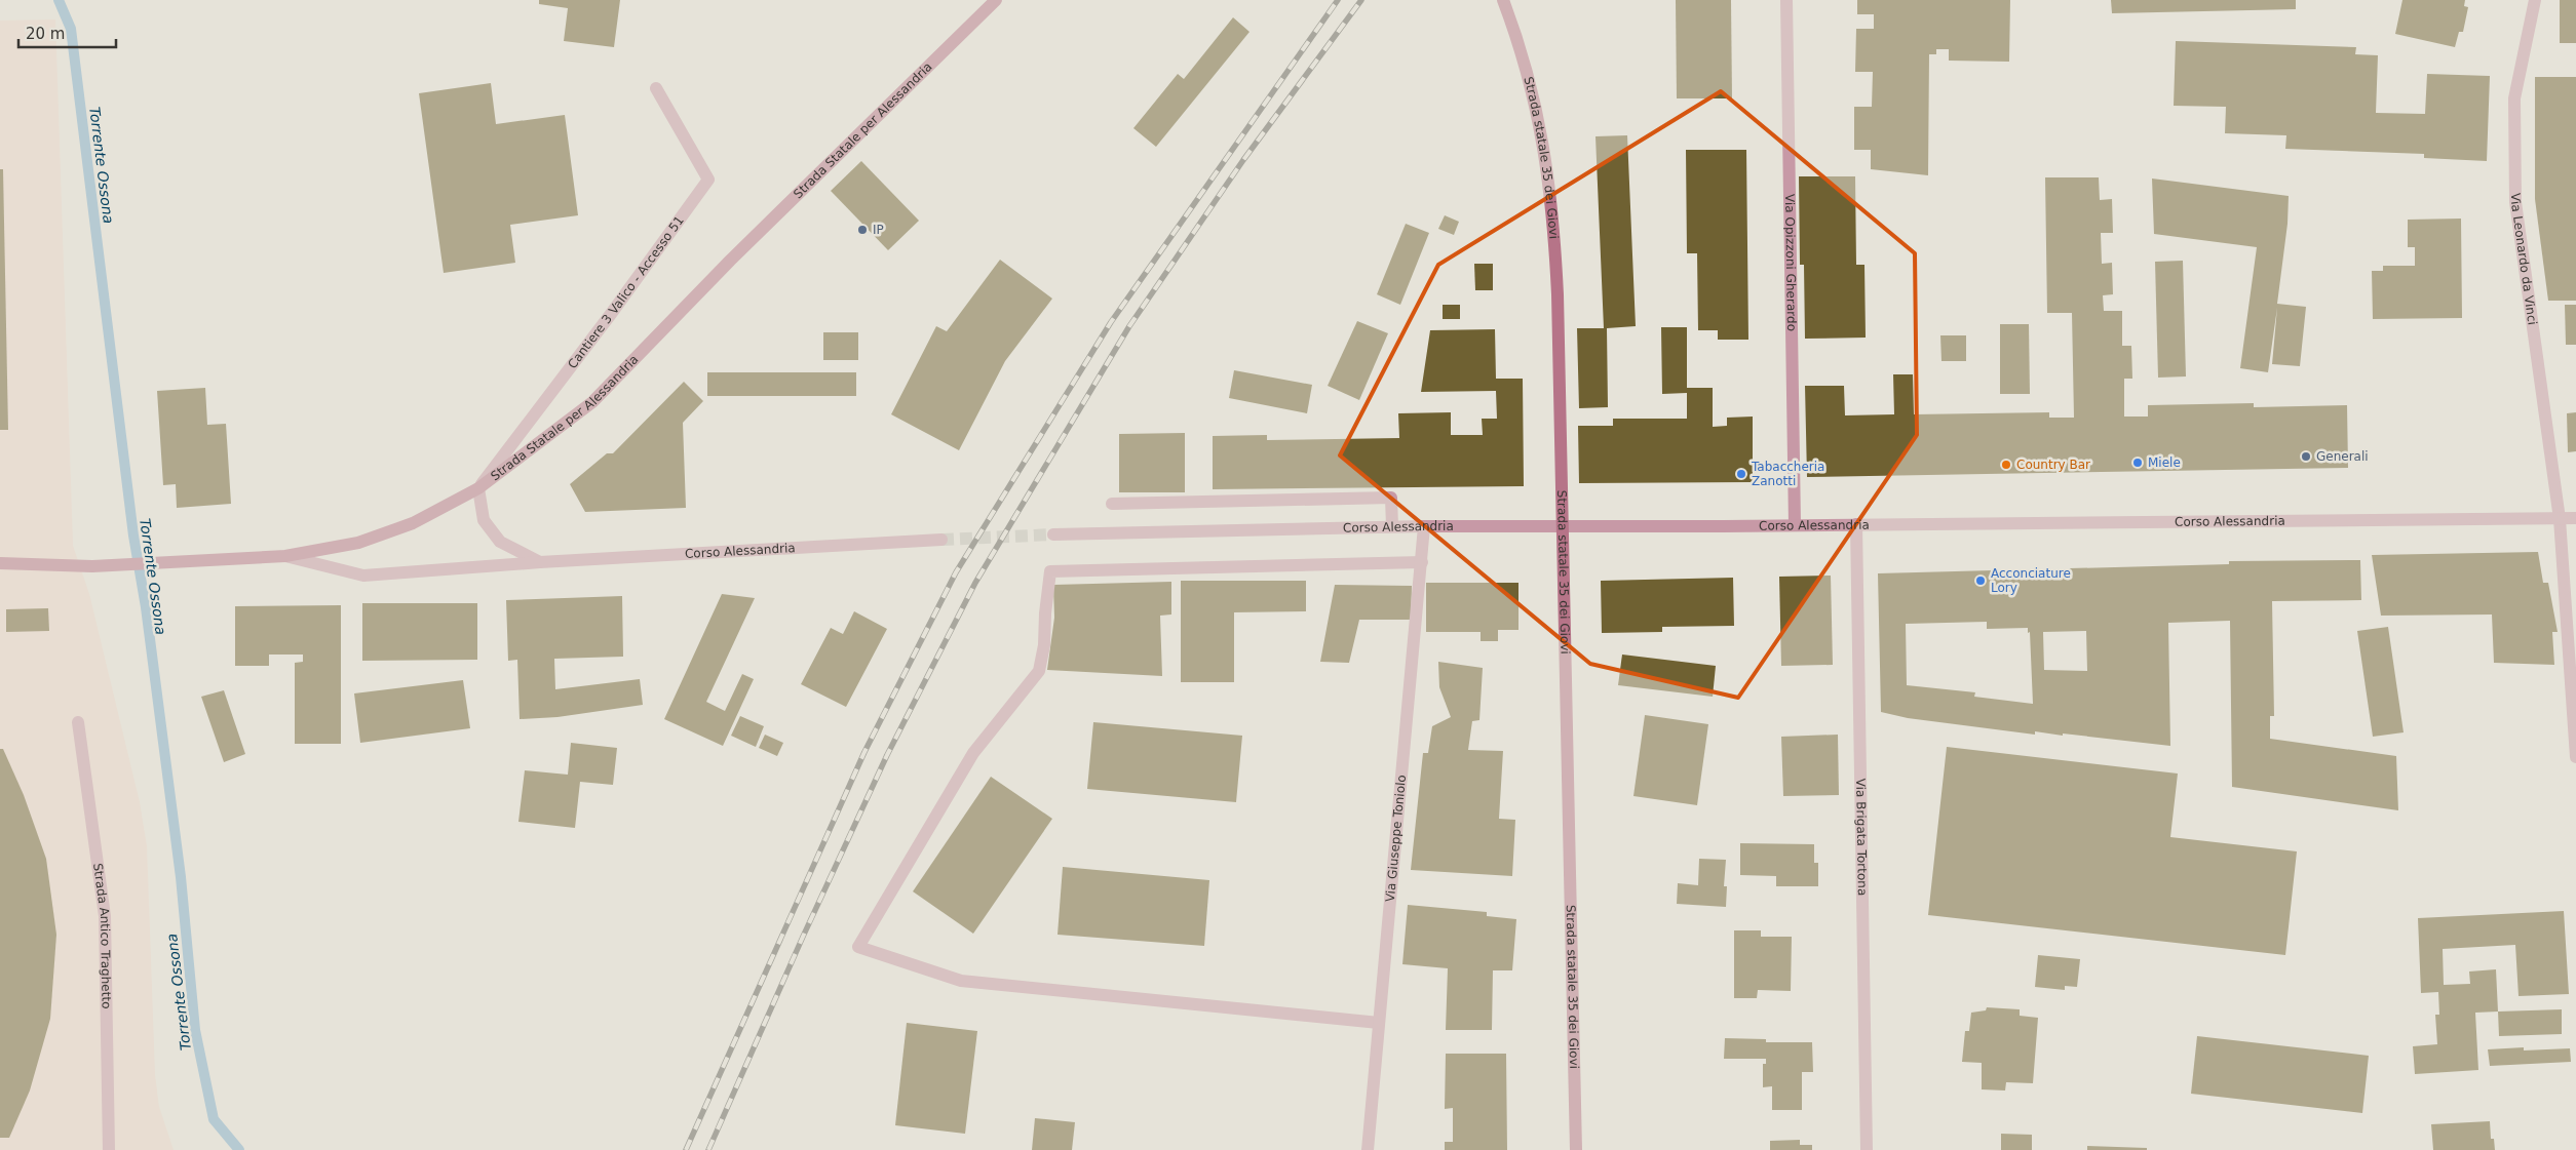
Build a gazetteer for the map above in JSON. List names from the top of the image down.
{
  "streets": {
    "main road": ["Strada Statale per Alessandria", "Strada statale 35 dei Giovi"],
    "street": [
      "Via Leonardo da Vinci",
      "Via Opizzoni Gherardo",
      "Cantiere 3 Valico - Accesso 51",
      "Corso Alessandria",
      "Via Brigata Tortona",
      "Via Giuseppe Toniolo",
      "Strada Antico Traghetto"
    ]
  },
  "crossings": [
    ["Strada Statale per Alessandria", "Cantiere 3 Valico - Accesso 51"],
    ["Strada Statale per Alessandria", "Corso Alessandria"],
    ["Via Leonardo da Vinci", "Corso Alessandria"],
    ["Via Opizzoni Gherardo", "Corso Alessandria"],
    ["Corso Alessandria", "Via Brigata Tortona"],
    ["Corso Alessandria", "Via Giuseppe Toniolo"]
  ],
  "water": ["Torrente Ossona"],
  "places": [
    "IP",
    "Generali",
    "Miele",
    "Country Bar",
    "Tabaccheria Zanotti",
    "Acconciature Lory"
  ],
  "scale_bar": "20 m"
}
